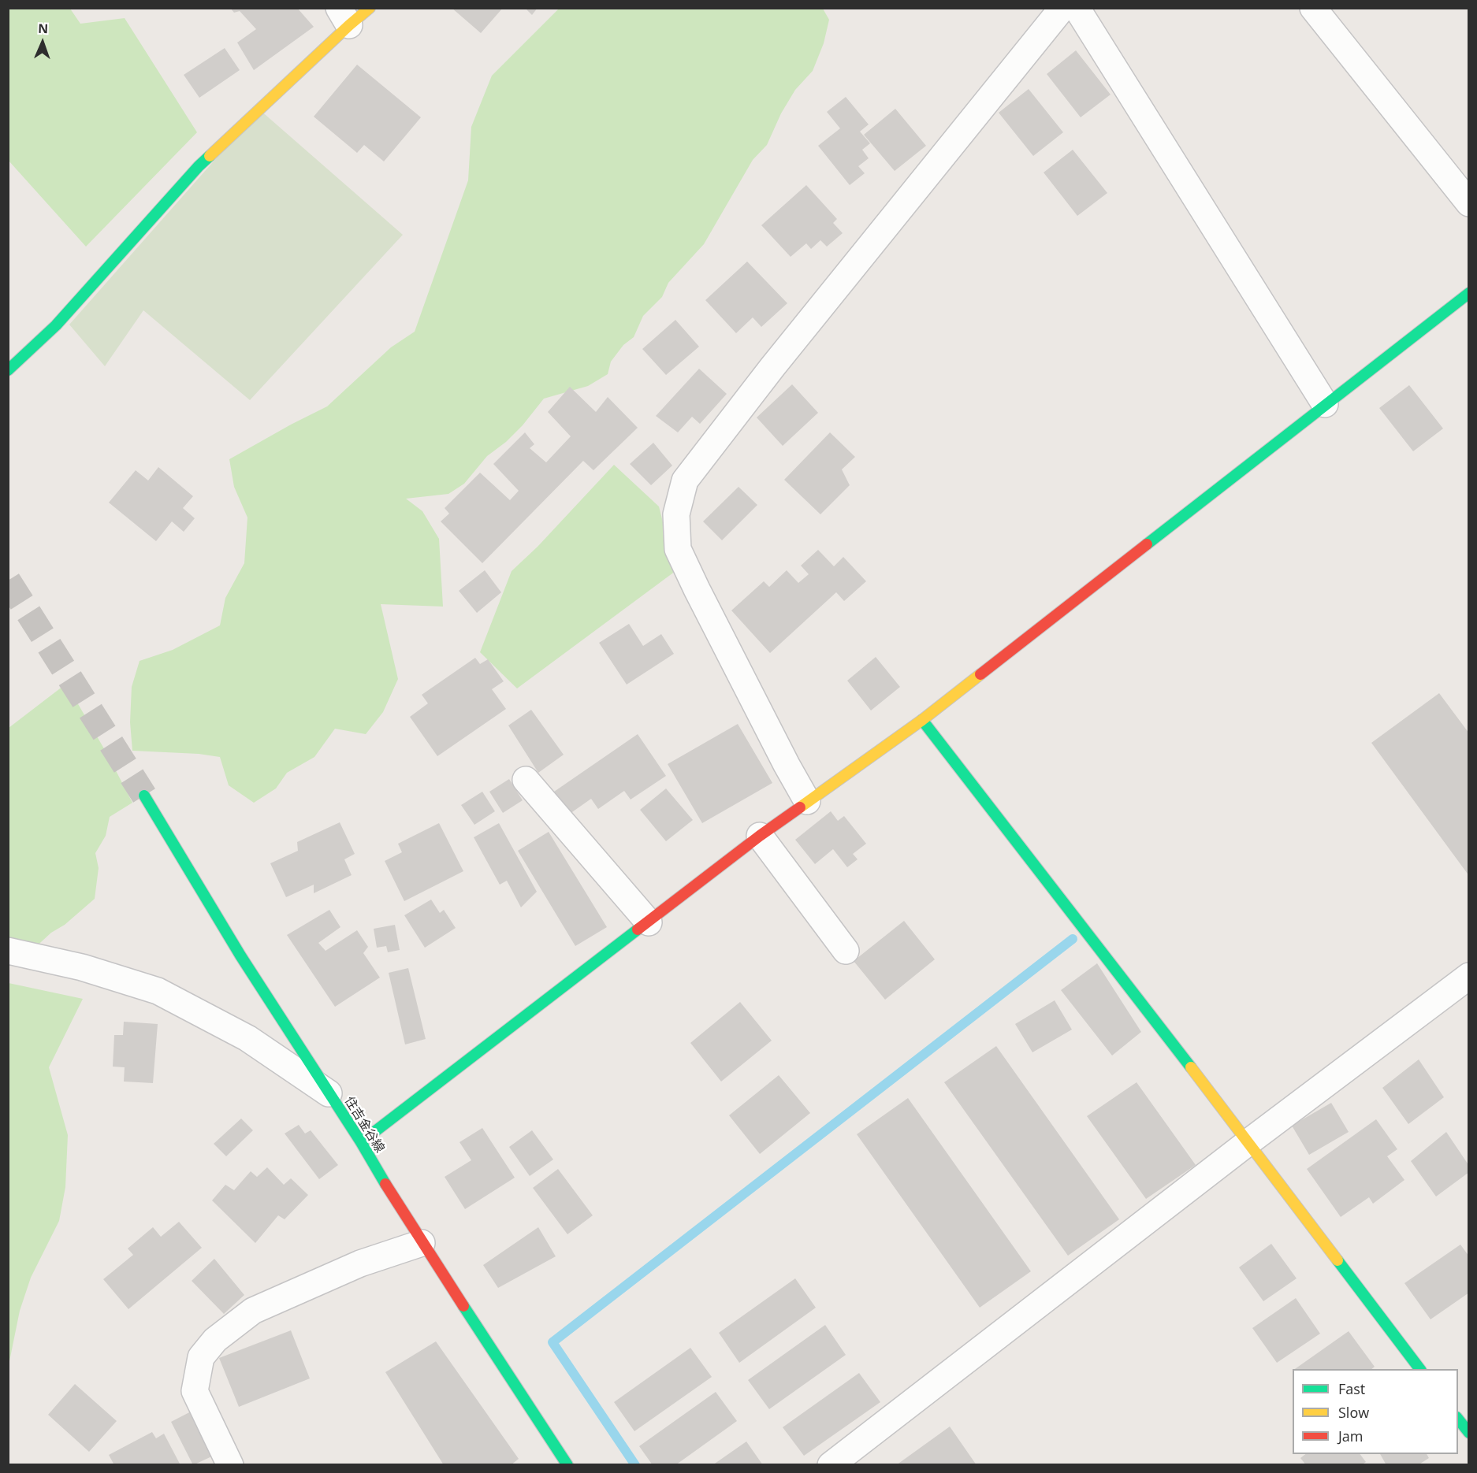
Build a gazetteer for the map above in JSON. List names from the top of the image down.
{
  "streets": {
    "street": ["住吉金谷線"]
  },
  "legend": ["Fast", "Slow", "Jam"],
  "north": "top"
}
